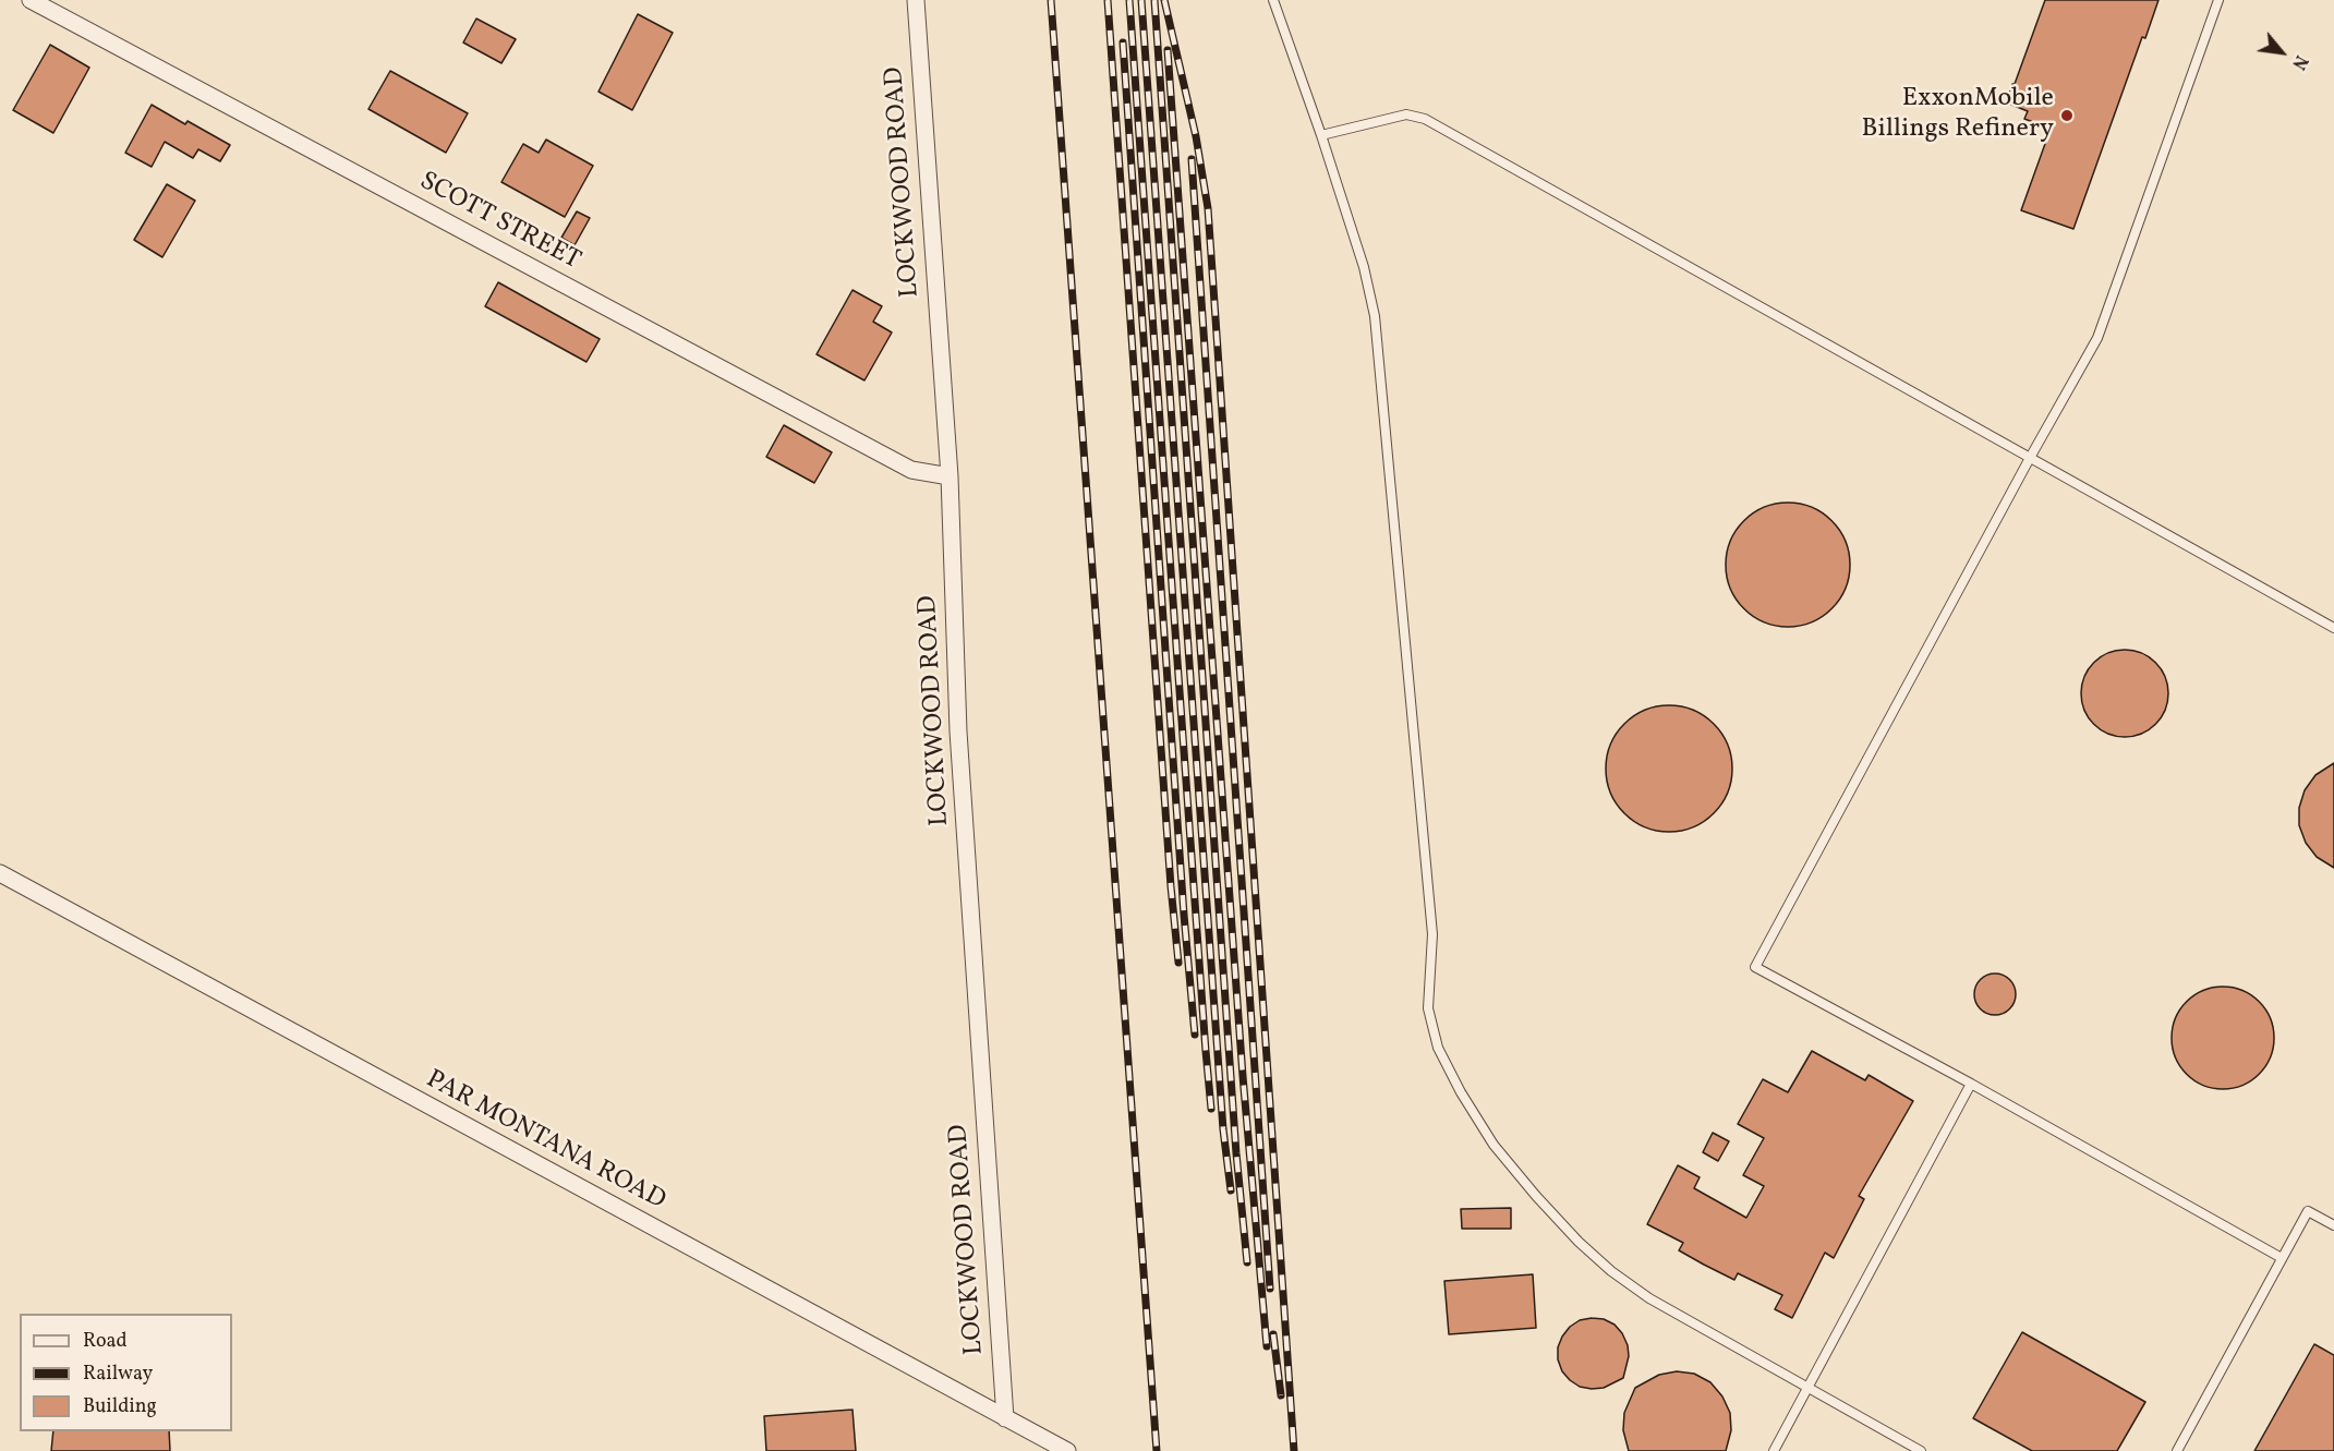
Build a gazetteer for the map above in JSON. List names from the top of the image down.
{
  "streets": {
    "street": ["LOCKWOOD ROAD", "SCOTT STREET", "PAR MONTANA ROAD"]
  },
  "crossings": [
    ["LOCKWOOD ROAD", "SCOTT STREET"],
    ["LOCKWOOD ROAD", "PAR MONTANA ROAD"]
  ],
  "places": ["ExxonMobile Billings Refinery"],
  "legend": ["Road", "Railway", "Building"],
  "north": "bottom right"
}
